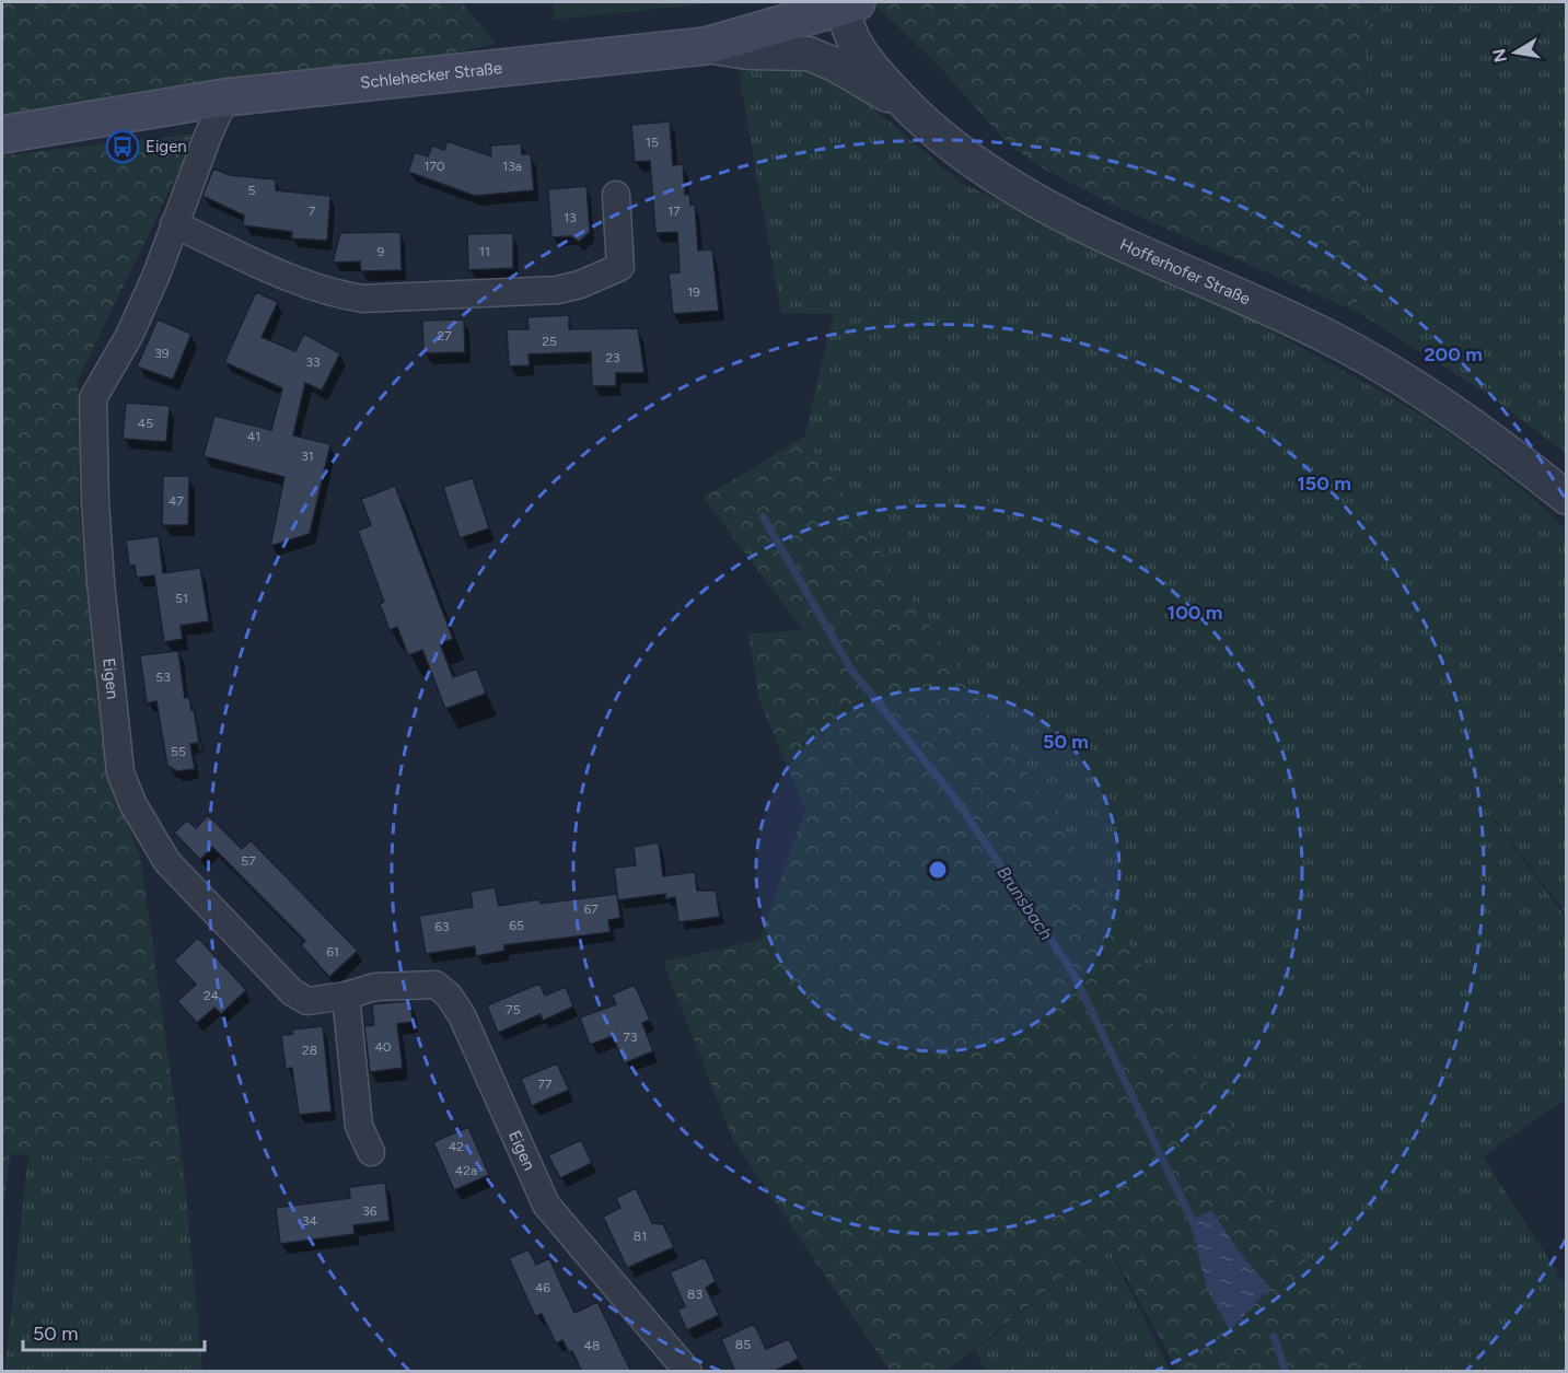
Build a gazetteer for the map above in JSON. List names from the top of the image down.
{
  "streets": {
    "main road": ["Schlehecker Straße"],
    "street": ["Hofferhofer Straße", "Eigen"]
  },
  "crossings": [
    ["Schlehecker Straße", "Hofferhofer Straße"],
    ["Schlehecker Straße", "Eigen"]
  ],
  "water": ["Brunsbach"],
  "places": {
    "bus stop": ["Eigen"]
  },
  "house_numbers": [
    "15",
    "170",
    "13a",
    "5",
    "7",
    "17",
    "13",
    "9",
    "11",
    "19",
    "27",
    "25",
    "39",
    "23",
    "33",
    "45",
    "41",
    "31",
    "47",
    "51",
    "53",
    "55",
    "57",
    "67",
    "65",
    "63",
    "61",
    "24",
    "75",
    "73",
    "40",
    "28",
    "77",
    "42",
    "42a",
    "36",
    "34",
    "81",
    "46",
    "83",
    "85",
    "48"
  ],
  "scale_bar": "50 m",
  "north": "left",
  "rings": [
    "200 m",
    "150 m",
    "100 m",
    "50 m"
  ]
}
